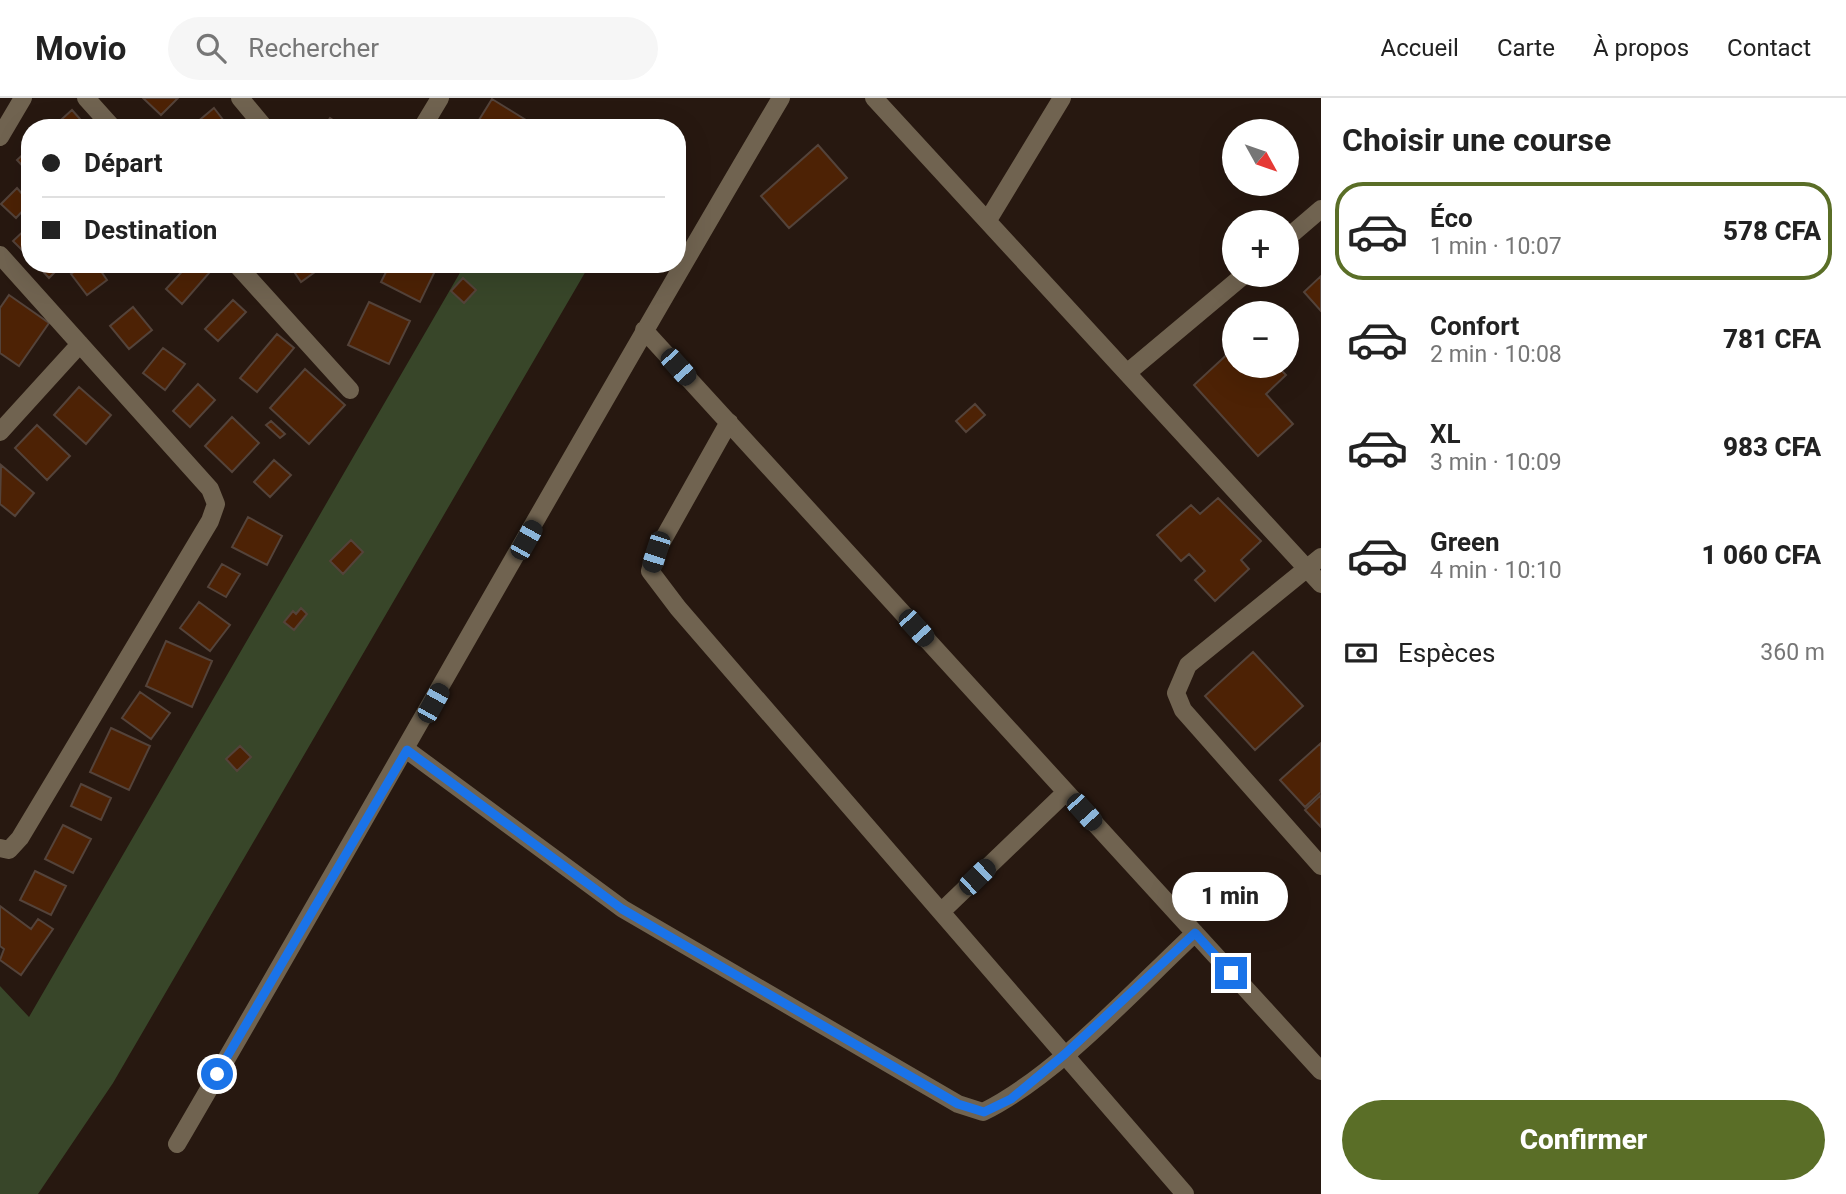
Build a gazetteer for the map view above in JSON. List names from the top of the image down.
{
  "north": "bottom right",
  "page": {
    "header": "Movio",
    "search": "Rechercher",
    "nav": [
      "Accueil",
      "Carte",
      "À propos",
      "Contact"
    ],
    "heading": "Choisir une course",
    "map_buttons": ["+", "−"],
    "banner": ["Départ", "Destination"],
    "list": [
      {
        "name": "Éco",
        "note": "1 min · 10:07",
        "value": "578 CFA"
      },
      {
        "name": "Confort",
        "note": "2 min · 10:08",
        "value": "781 CFA"
      },
      {
        "name": "XL",
        "note": "3 min · 10:09",
        "value": "983 CFA"
      },
      {
        "name": "Green",
        "note": "4 min · 10:10",
        "value": "1 060 CFA"
      }
    ],
    "pay": ["Espèces", "360 m"],
    "bubble": "1 min",
    "buttons": "Confirmer"
  }
}
